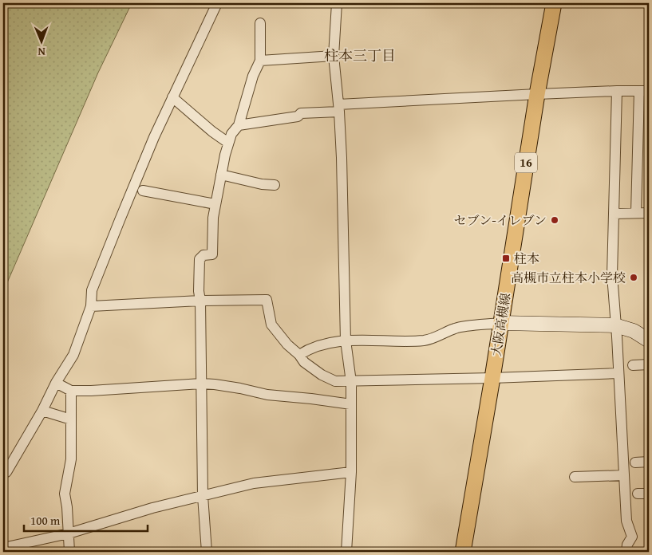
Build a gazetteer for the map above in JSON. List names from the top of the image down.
{
  "streets": {
    "main road": ["16", "大阪高槻線"]
  },
  "districts": ["柱本三丁目"],
  "places": {
    "other": ["セブン-イレブン", "高槻市立柱本小学校"],
    "transit": ["柱本"]
  },
  "scale_bar": "100 m",
  "north": "bottom"
}
